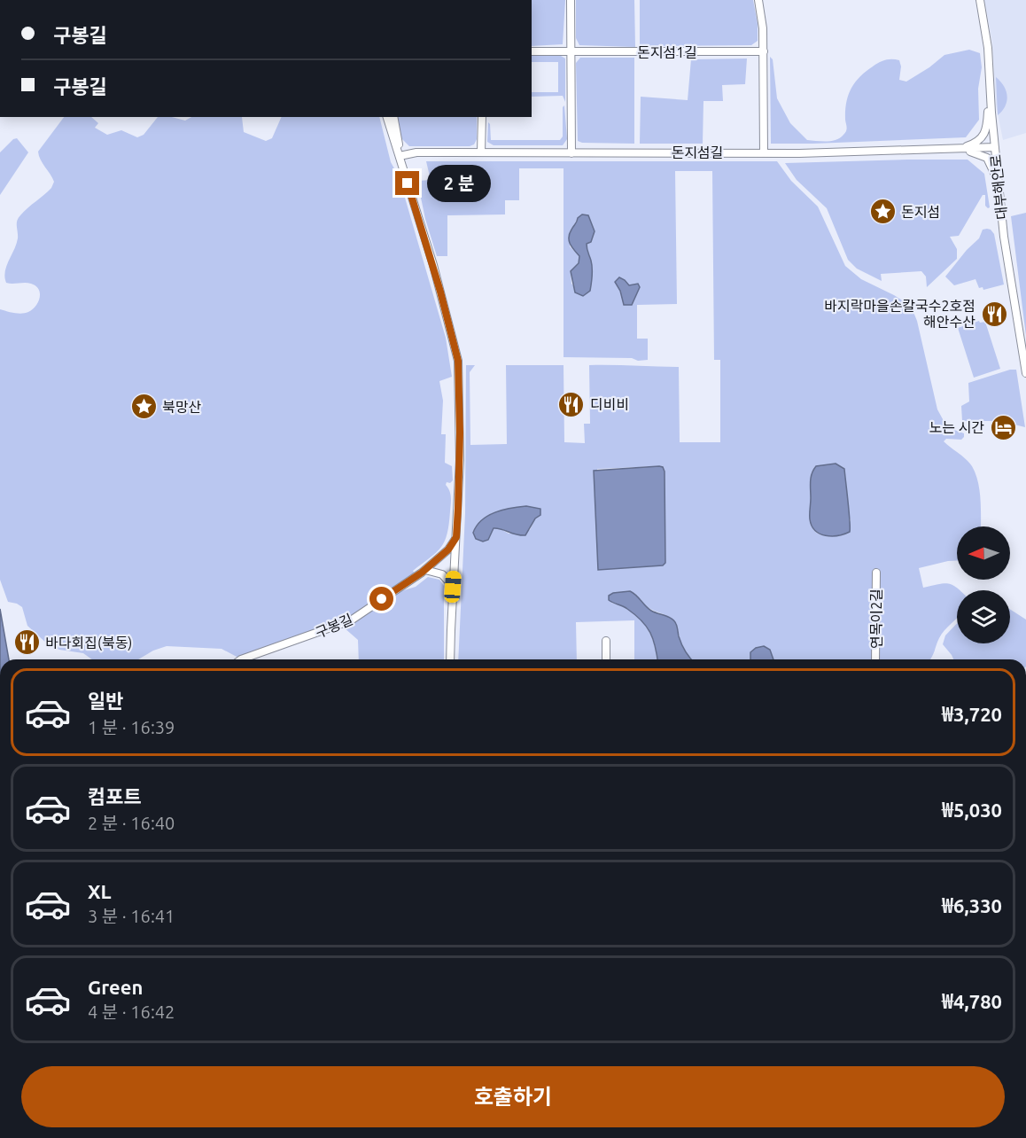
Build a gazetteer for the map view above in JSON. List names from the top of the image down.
{
  "streets": {
    "street": [
      "돈지섬1길",
      "돈지섬길",
      "대부해안로",
      "연목이2길",
      "구봉길"
    ]
  },
  "crossings": [
    ["돈지섬길", "대부해안로"]
  ],
  "places": {
    "place": ["돈지섬", "북망산"],
    "restaurant": ["바지락마을손칼국수2호점 해안수산", "디비비", "바다회집(북동)"],
    "hotel": ["노는 시간"]
  },
  "north": "left",
  "page": {
    "banner": ["구봉길", "구봉길"],
    "bubble": "2 분",
    "list": [
      {
        "name": "일반",
        "note": "1 분 · 16:39",
        "value": "₩3,720"
      },
      {
        "name": "컴포트",
        "note": "2 분 · 16:40",
        "value": "₩5,030"
      },
      {
        "name": "XL",
        "note": "3 분 · 16:41",
        "value": "₩6,330"
      },
      {
        "name": "Green",
        "note": "4 분 · 16:42",
        "value": "₩4,780"
      }
    ],
    "buttons": "호출하기"
  }
}
